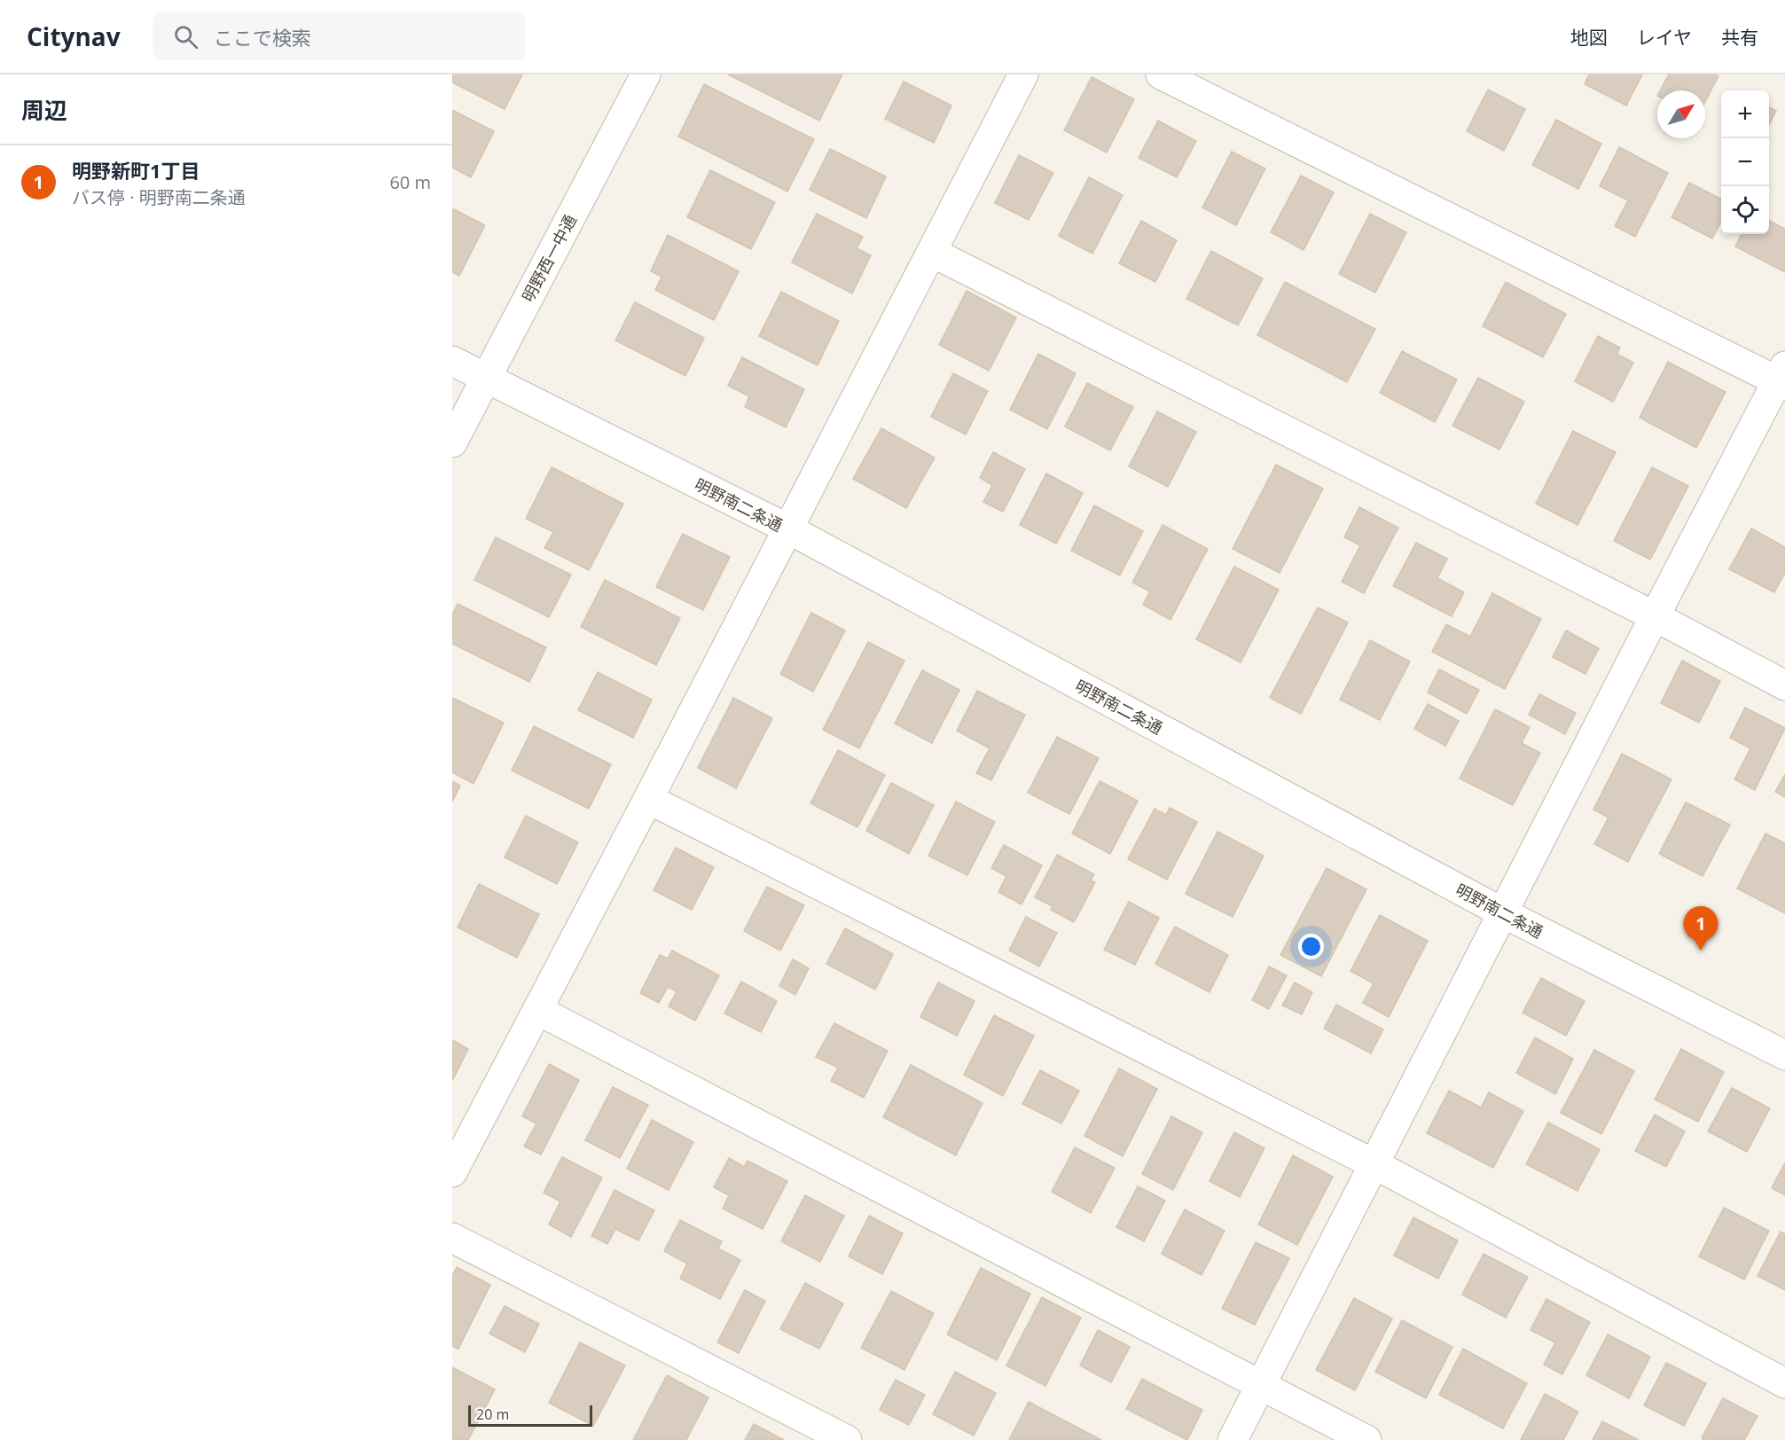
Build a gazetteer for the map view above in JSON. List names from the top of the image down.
{
  "streets": {
    "street": ["明野西一中通", "明野南二条通"]
  },
  "crossings": [
    ["明野西一中通", "明野南二条通"]
  ],
  "scale_bar": "20 m",
  "north": "top right",
  "page": {
    "header": "Citynav",
    "search": "ここで検索",
    "nav": ["地図", "レイヤ", "共有"],
    "heading": "周辺",
    "map_buttons": ["+", "−"],
    "list": [
      {
        "mark": "1",
        "name": "明野新町1丁目",
        "note": "バス停 · 明野南二条通",
        "value": "60 m"
      }
    ],
    "pins": "1",
    "scale": "20 m"
  }
}
